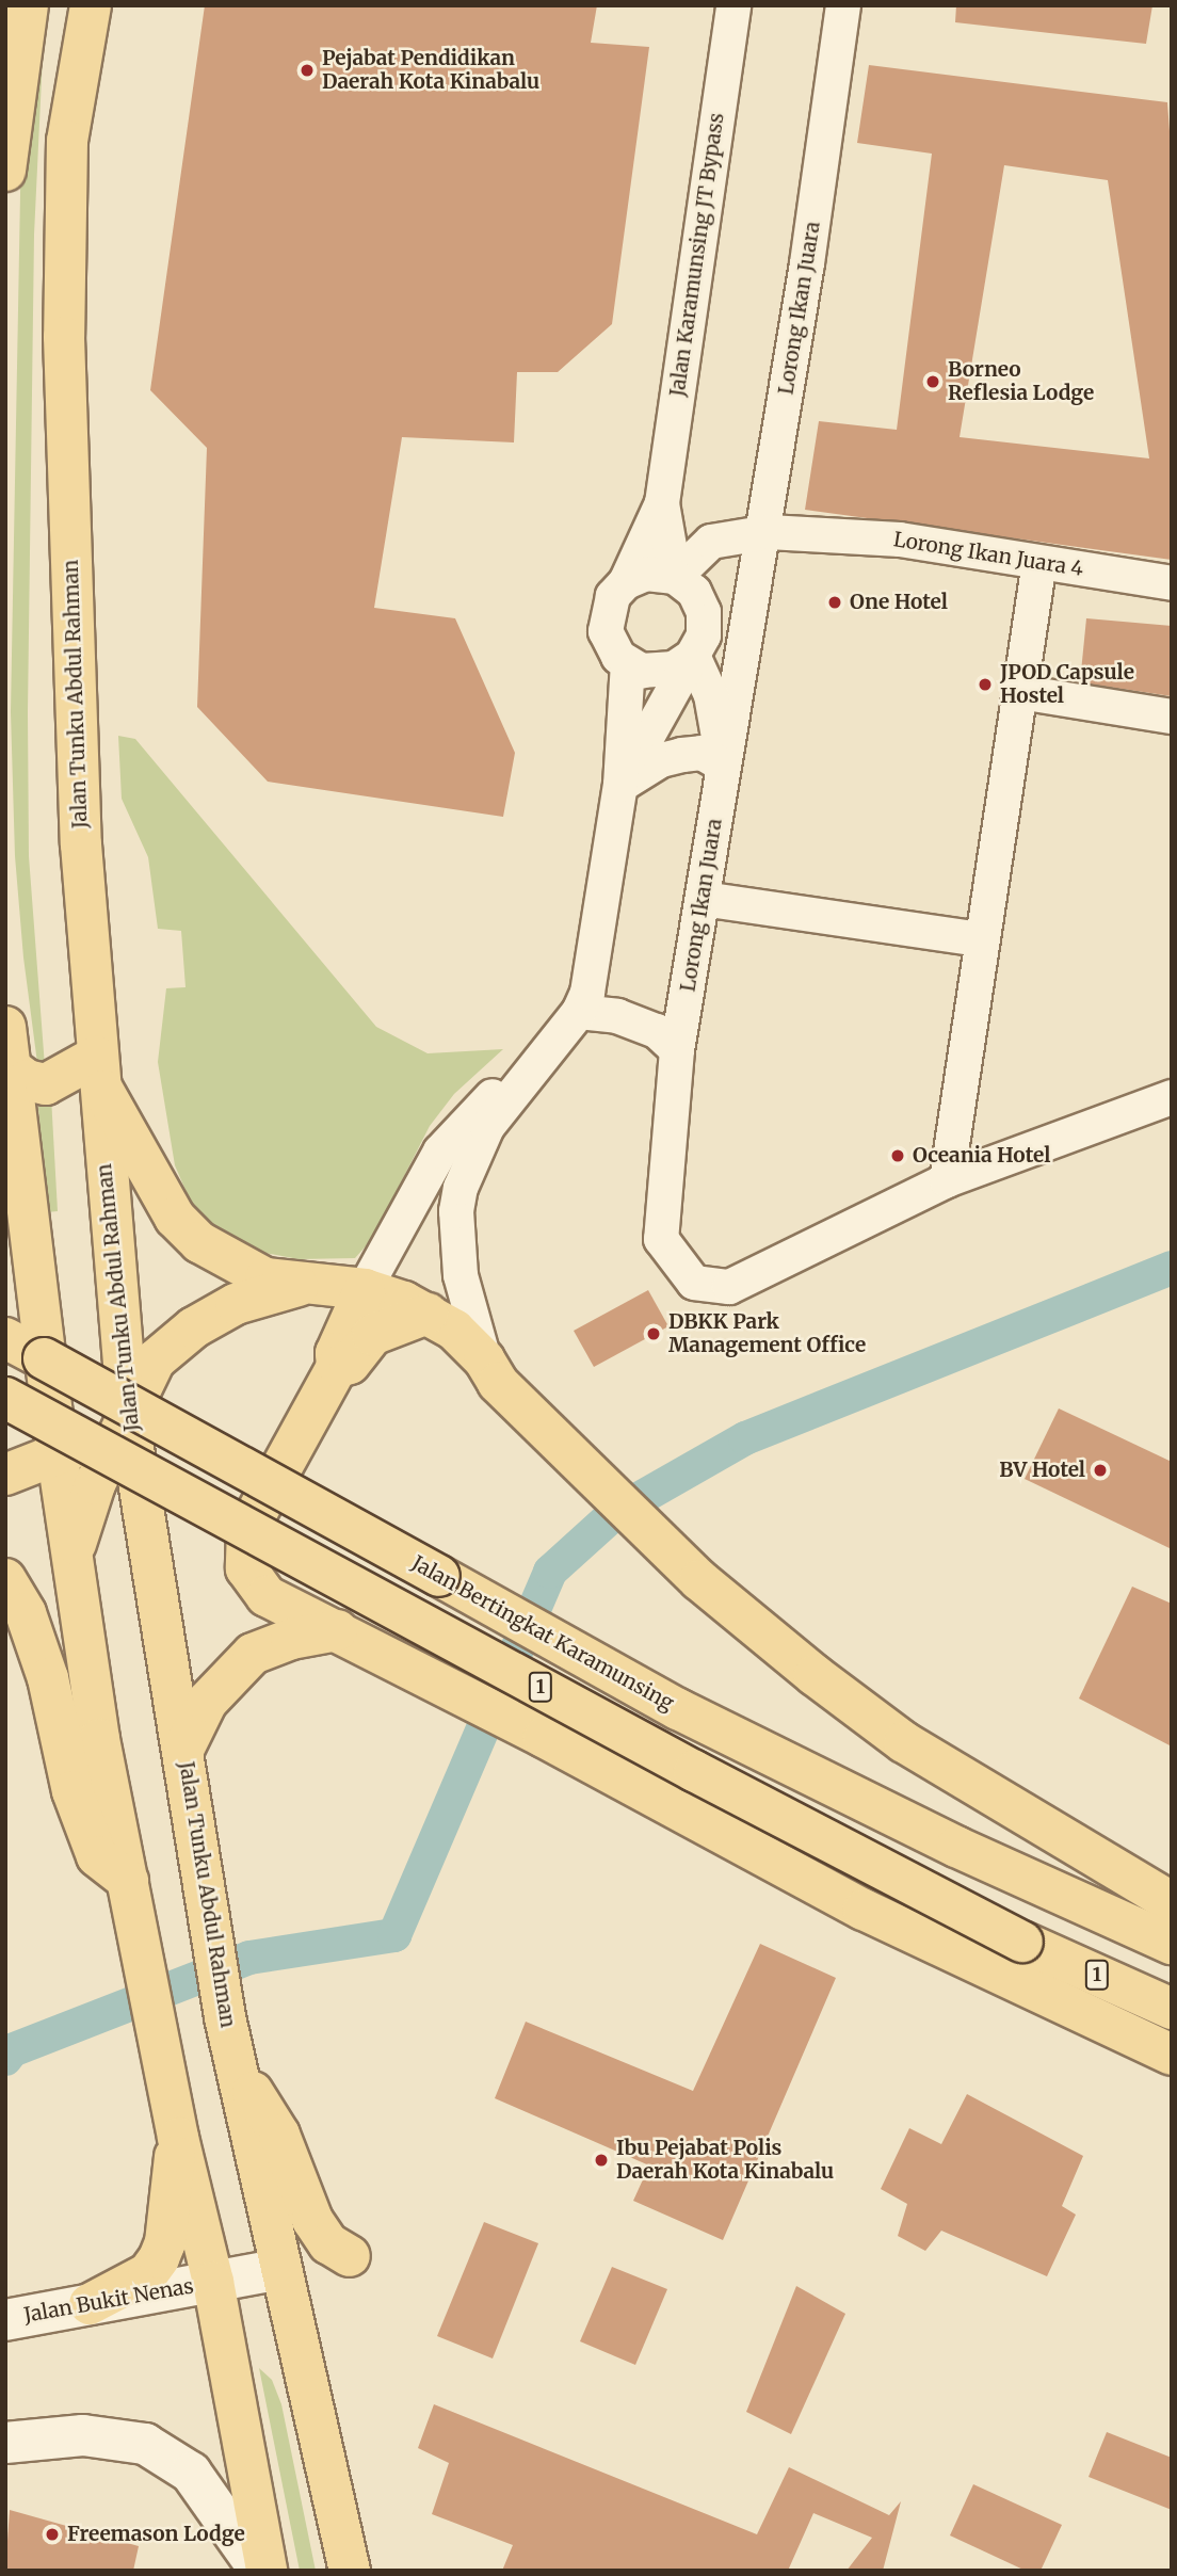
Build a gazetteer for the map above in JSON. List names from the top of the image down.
{
  "streets": {
    "main road": [
      "Jalan Tunku Abdul Rahman",
      "Jalan Bertingkat Karamunsing",
      "1",
      "Jalan Bukit Nenas"
    ],
    "street": ["Jalan Karamunsing JT Bypass", "Lorong Ikan Juara", "Lorong Ikan Juara 4"]
  },
  "crossings": [
    ["Jalan Karamunsing JT Bypass", "Lorong Ikan Juara 4"],
    ["Lorong Ikan Juara", "Lorong Ikan Juara 4"],
    ["Jalan Tunku Abdul Rahman", "Jalan Bukit Nenas"]
  ],
  "places": [
    "Pejabat Pendidikan Daerah Kota Kinabalu",
    "Borneo Reflesia Lodge",
    "One Hotel",
    "JPOD Capsule Hostel",
    "Oceania Hotel",
    "DBKK Park Management Office",
    "BV Hotel",
    "Ibu Pejabat Polis Daerah Kota Kinabalu",
    "Freemason Lodge"
  ]
}
